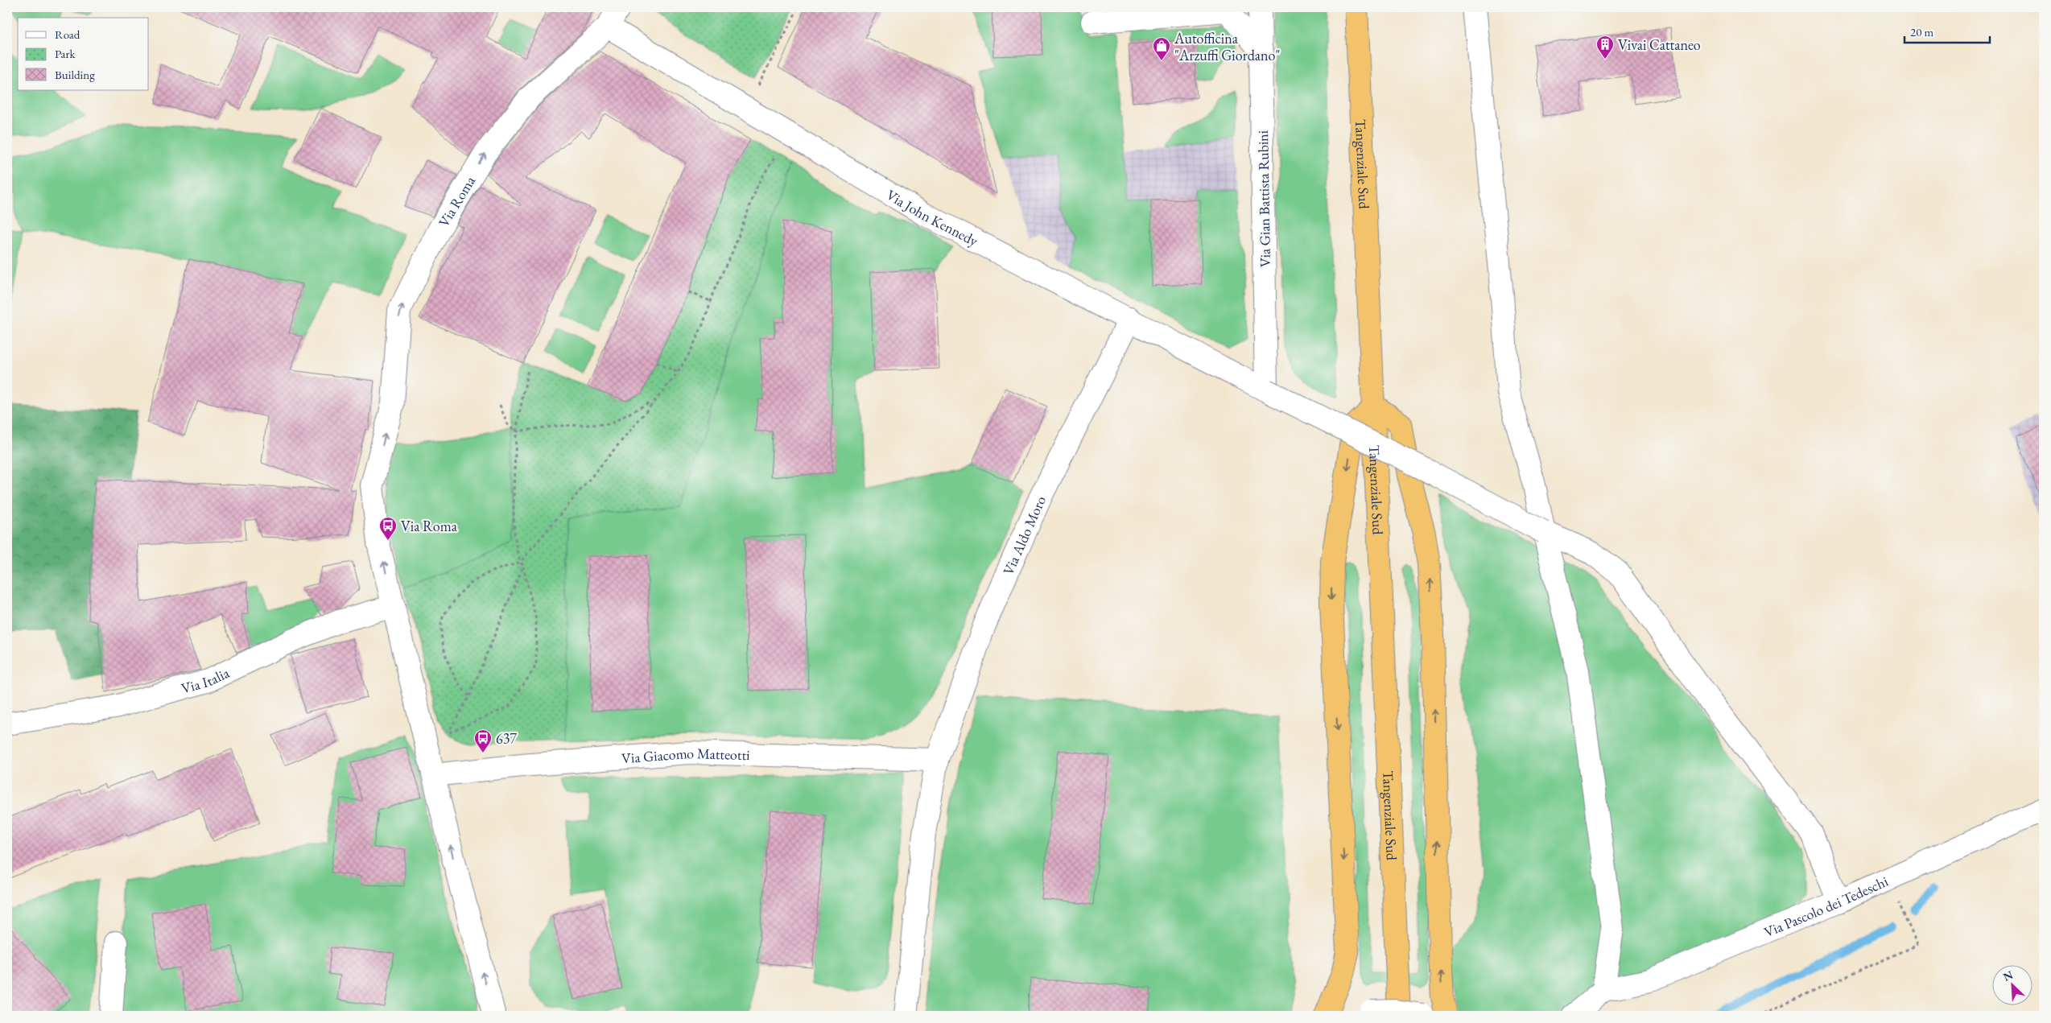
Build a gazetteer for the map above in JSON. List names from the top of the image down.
{
  "streets": {
    "highway": ["Tangenziale Sud"],
    "street": [
      "Via Gian Battista Rubini",
      "Via Roma",
      "Via John Kennedy",
      "Via Aldo Moro",
      "Via Italia",
      "Via Giacomo Matteotti",
      "Via Pascolo dei Tedeschi"
    ]
  },
  "crossings": [
    ["Via Gian Battista Rubini", "Via John Kennedy"],
    ["Via Roma", "Via John Kennedy"],
    ["Via Roma", "Via Italia"],
    ["Via Roma", "Via Giacomo Matteotti"],
    ["Via John Kennedy", "Via Aldo Moro"],
    ["Via John Kennedy", "Via Pascolo dei Tedeschi"],
    ["Via Aldo Moro", "Via Giacomo Matteotti"]
  ],
  "one_way": ["Via Roma"],
  "places": {
    "building": ["Vivai Cattaneo"],
    "shop": ["Autofficina \"Arzuffi Giordano\""],
    "bus stop": ["Via Roma", "637"]
  },
  "legend": ["Road", "Park", "Building"],
  "scale_bar": "20 m",
  "north": "top left"
}
